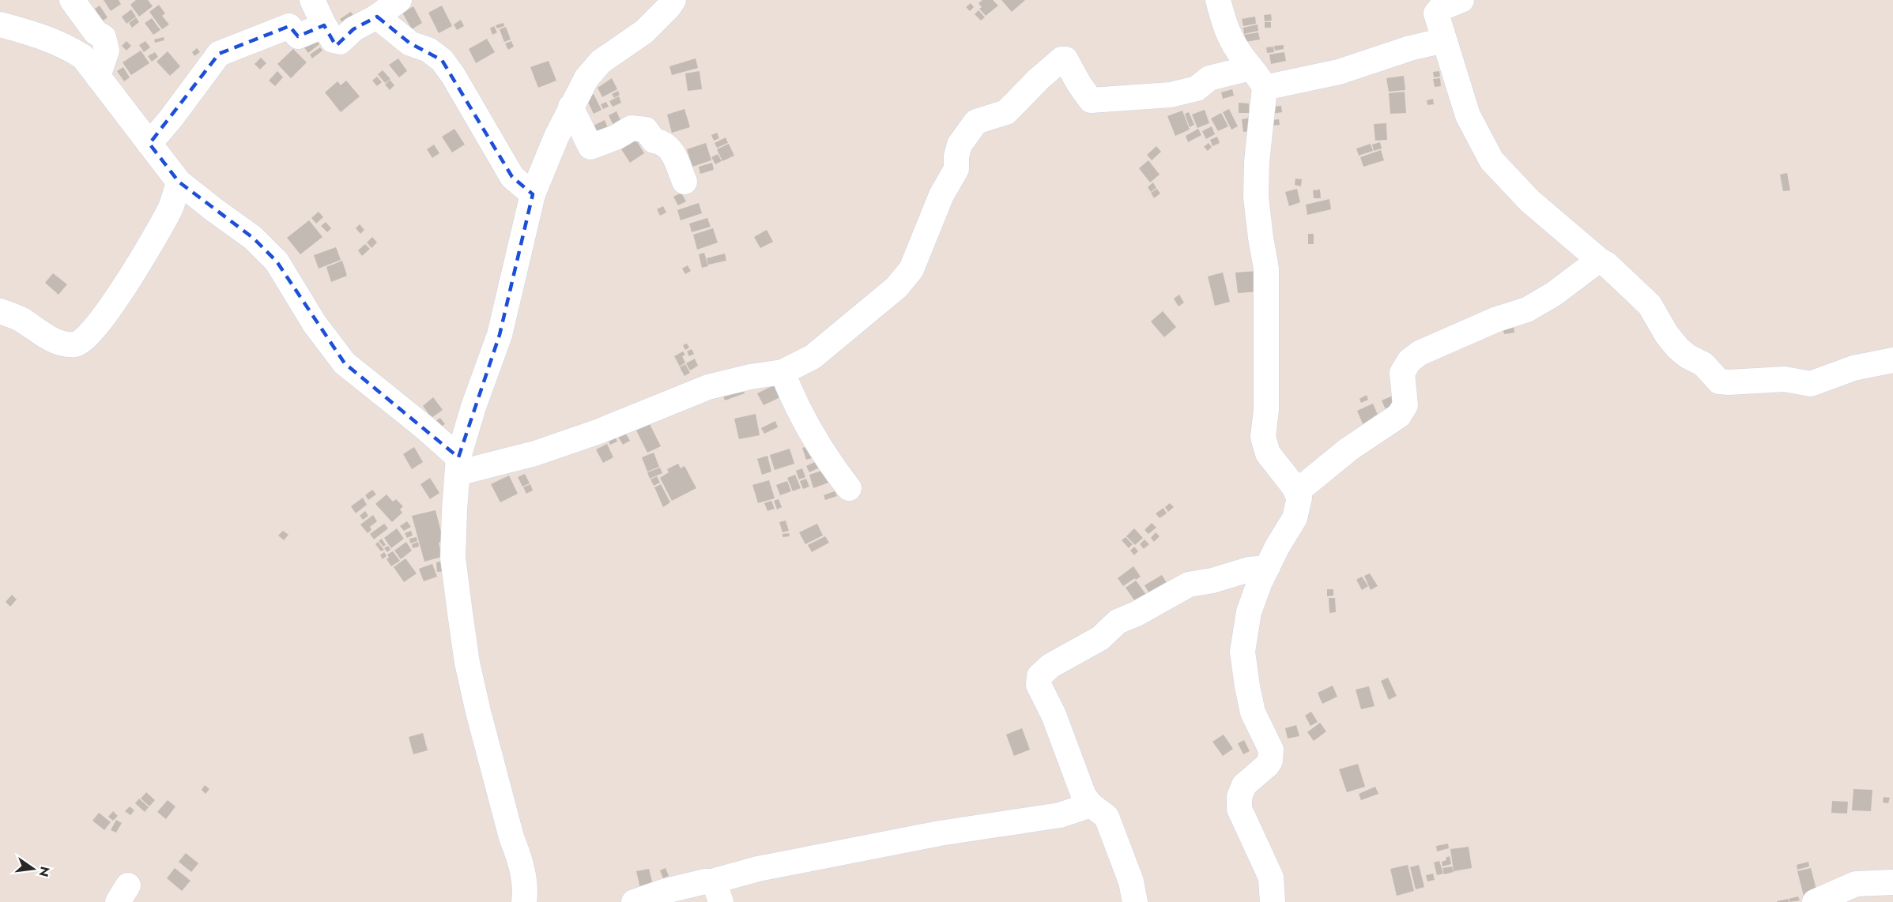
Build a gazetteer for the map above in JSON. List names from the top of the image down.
{
  "north": "right"
}
